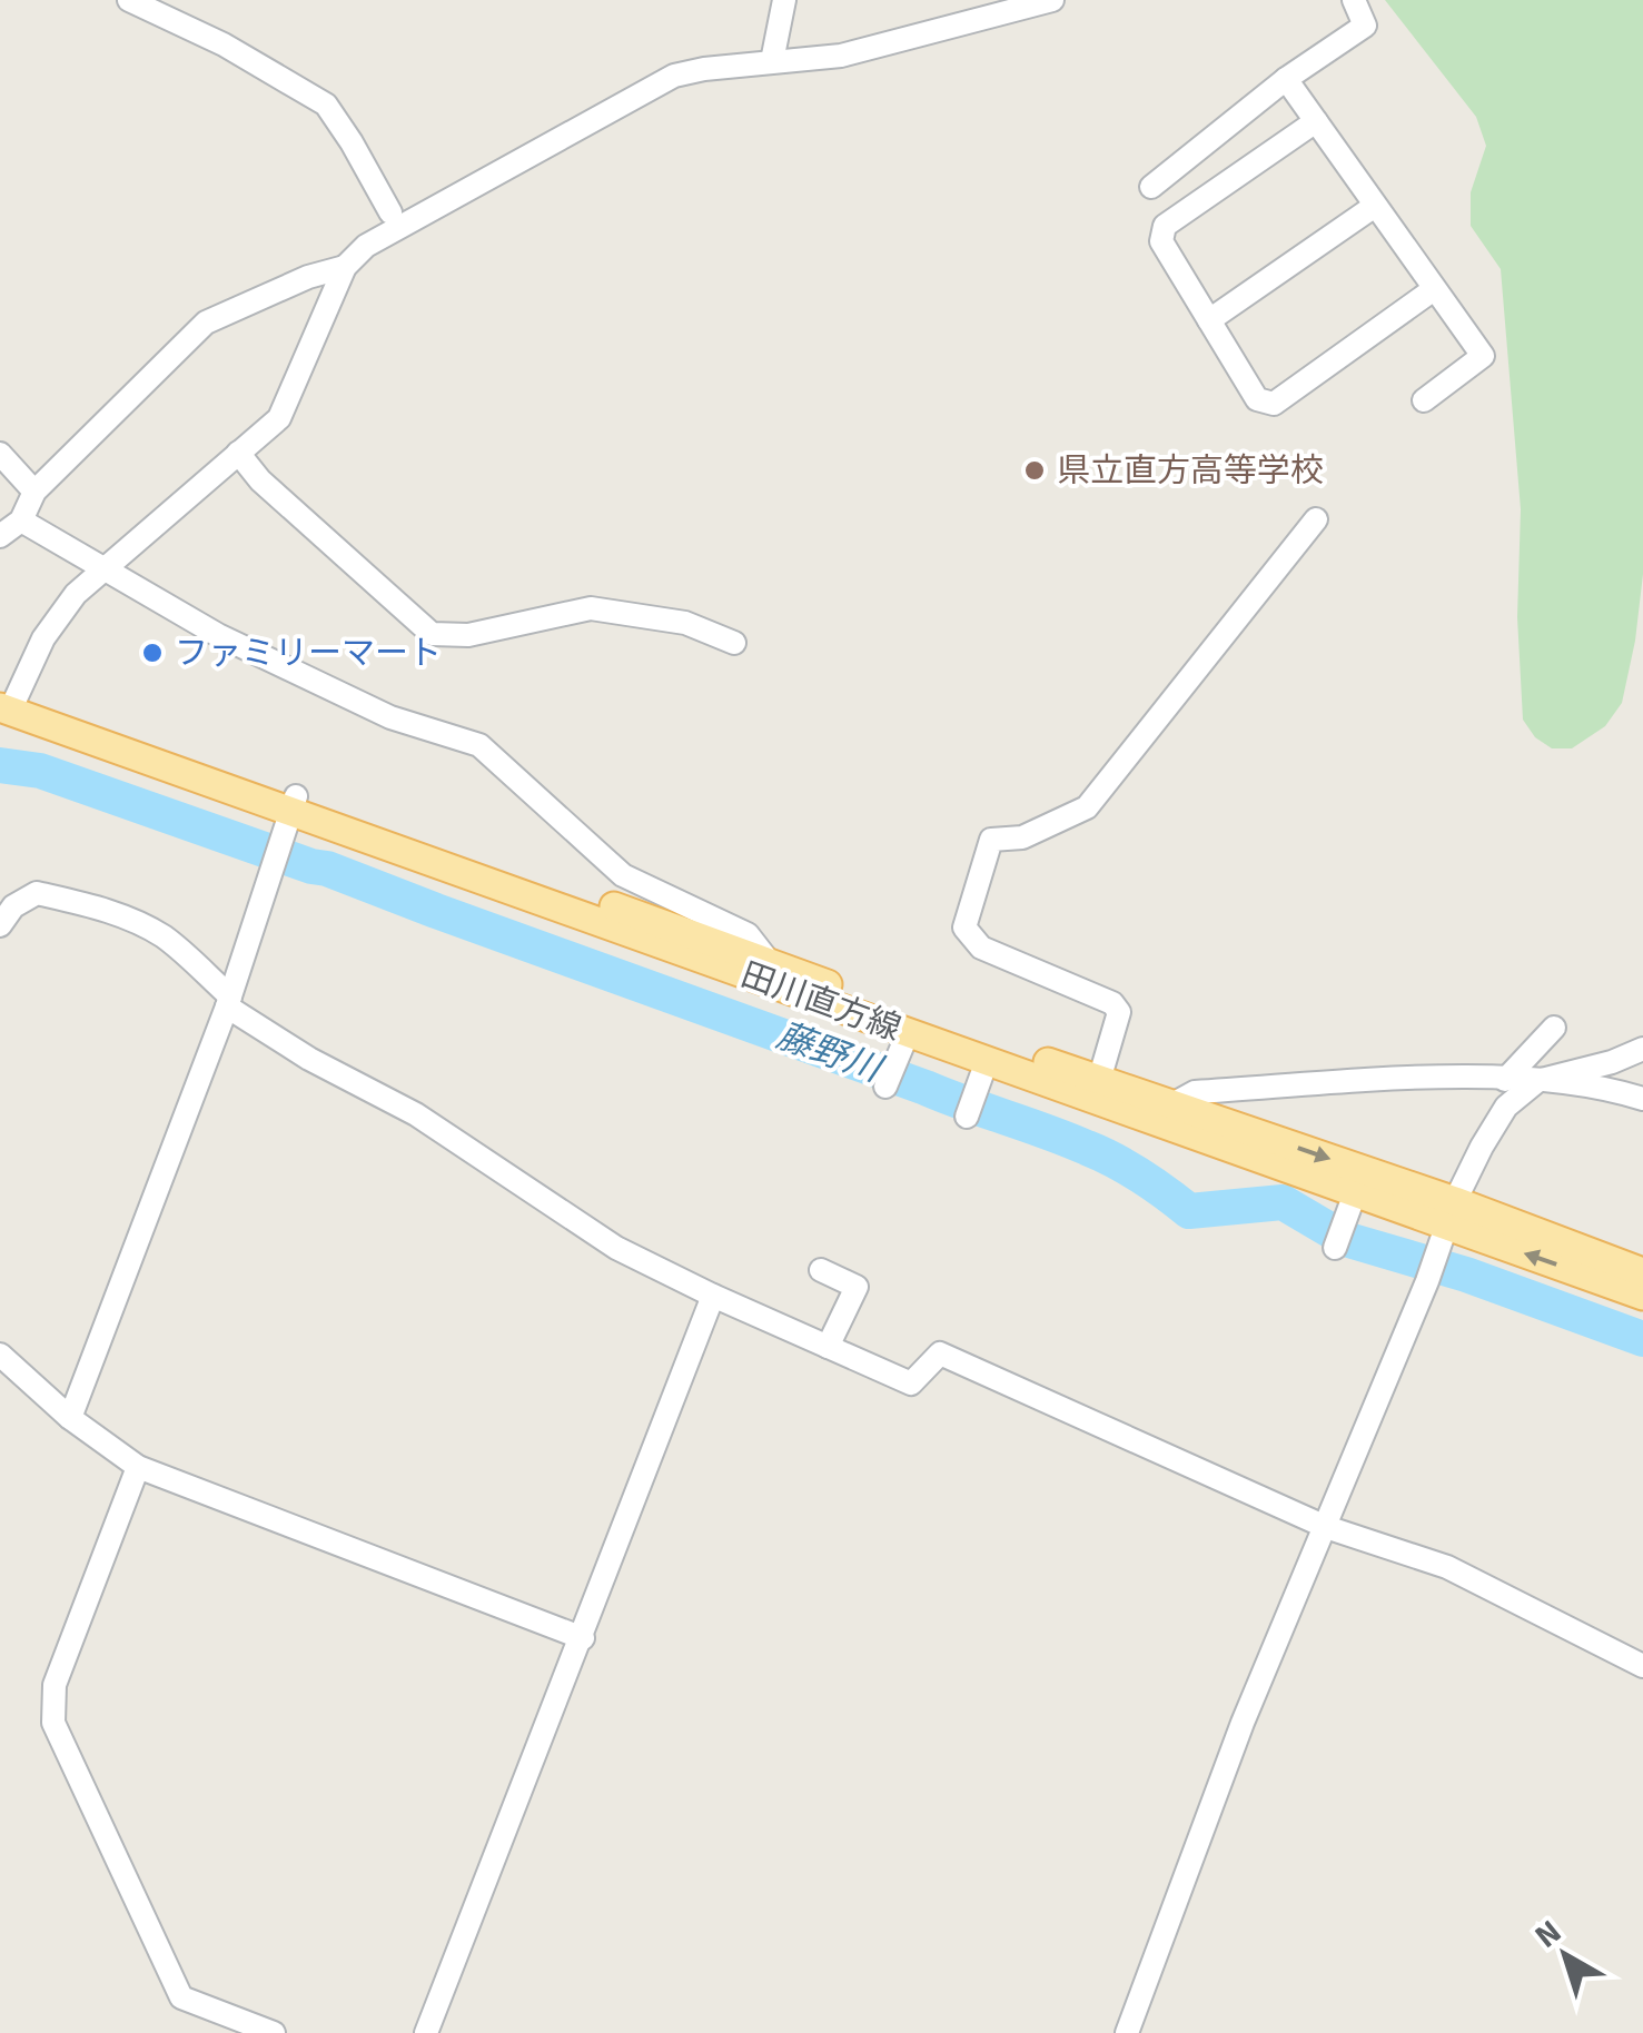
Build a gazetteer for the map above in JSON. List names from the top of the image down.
{
  "streets": {
    "main road": ["田川直方線"]
  },
  "water": ["藤野川"],
  "places": ["県立直方高等学校", "ファミリーマート"],
  "north": "top left"
}
